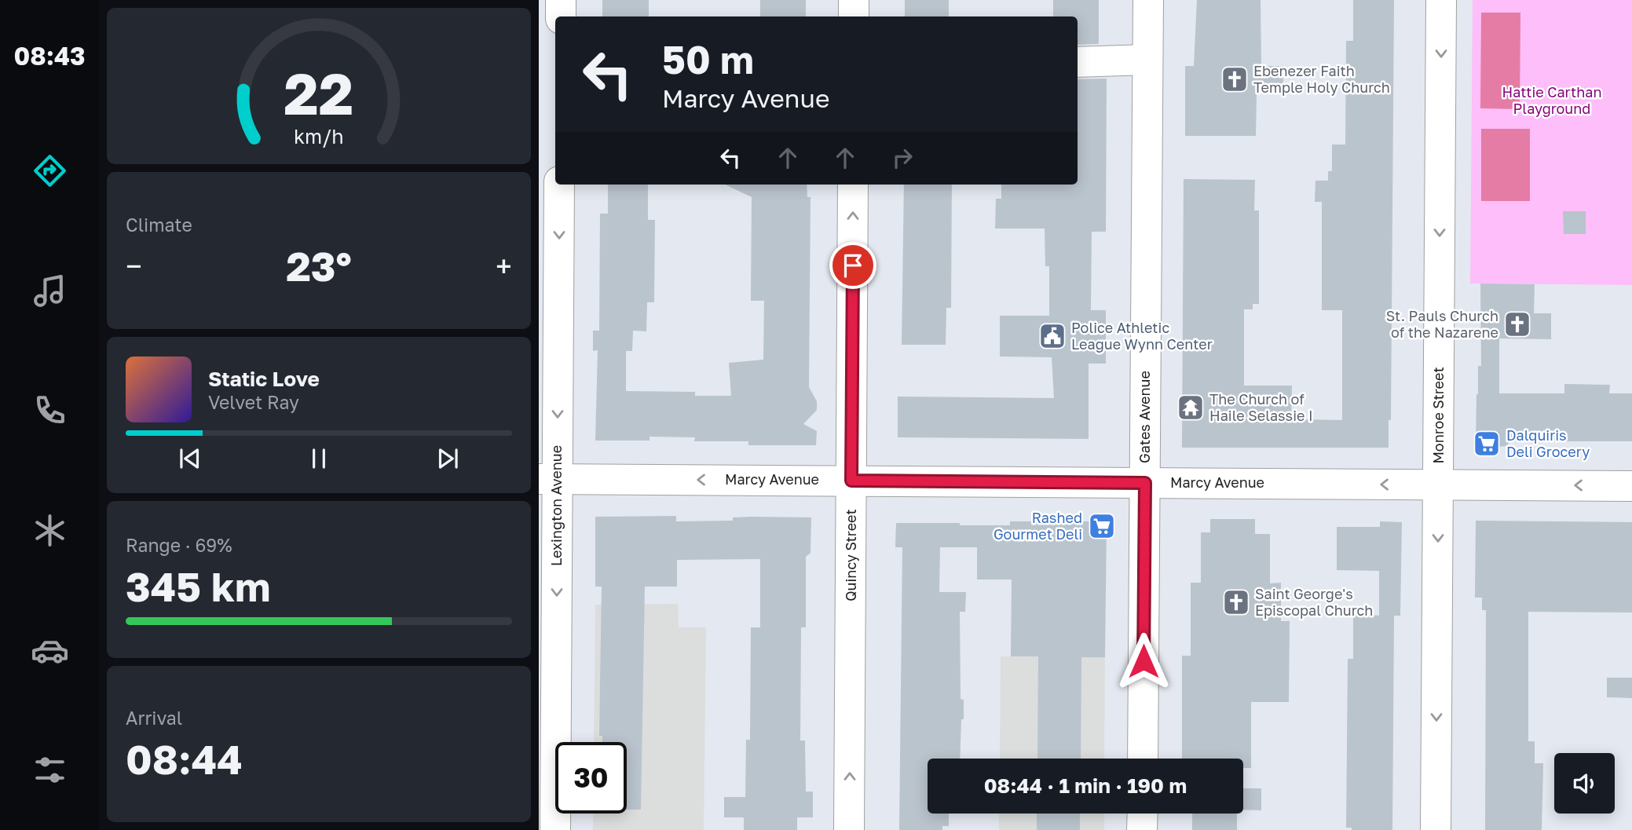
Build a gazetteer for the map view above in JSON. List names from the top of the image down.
{
  "streets": {
    "street": [
      "Monroe Street",
      "Gates Avenue",
      "Marcy Avenue",
      "Lexington Avenue",
      "Quincy Street"
    ]
  },
  "crossings": [
    ["Monroe Street", "Marcy Avenue"],
    ["Gates Avenue", "Marcy Avenue"],
    ["Marcy Avenue", "Lexington Avenue"],
    ["Marcy Avenue", "Quincy Street"]
  ],
  "one_way": [
    "Monroe Street",
    "Marcy Avenue",
    "Lexington Avenue",
    "Quincy Street"
  ],
  "parks": ["Hattie Carthan Playground"],
  "places": {
    "church": ["Ebenezer Faith Temple Holy Church", "St. Pauls Church of the Nazarene", "Saint George's Episcopal Church"],
    "public building": ["Police Athletic League Wynn Center"],
    "temple": ["The Church of Haile Selassie I"],
    "supermarket": ["Dalquiris Deli Grocery", "Rashed Gourmet Deli"]
  },
  "page": {
    "tabs": "08:43",
    "turn": ["50 m", "Marcy Avenue"],
    "tile": [
      "Climate",
      ["Range · 69%", "345 km"],
      ["Arrival", "08:44"]
    ],
    "heat": ["−", "23°", "+"],
    "song": ["Static Love", "Velvet Ray"],
    "limit": "30",
    "trip": "08:44 · 1 min · 190 m",
    "gauge": ["22", "km/h"]
  }
}
